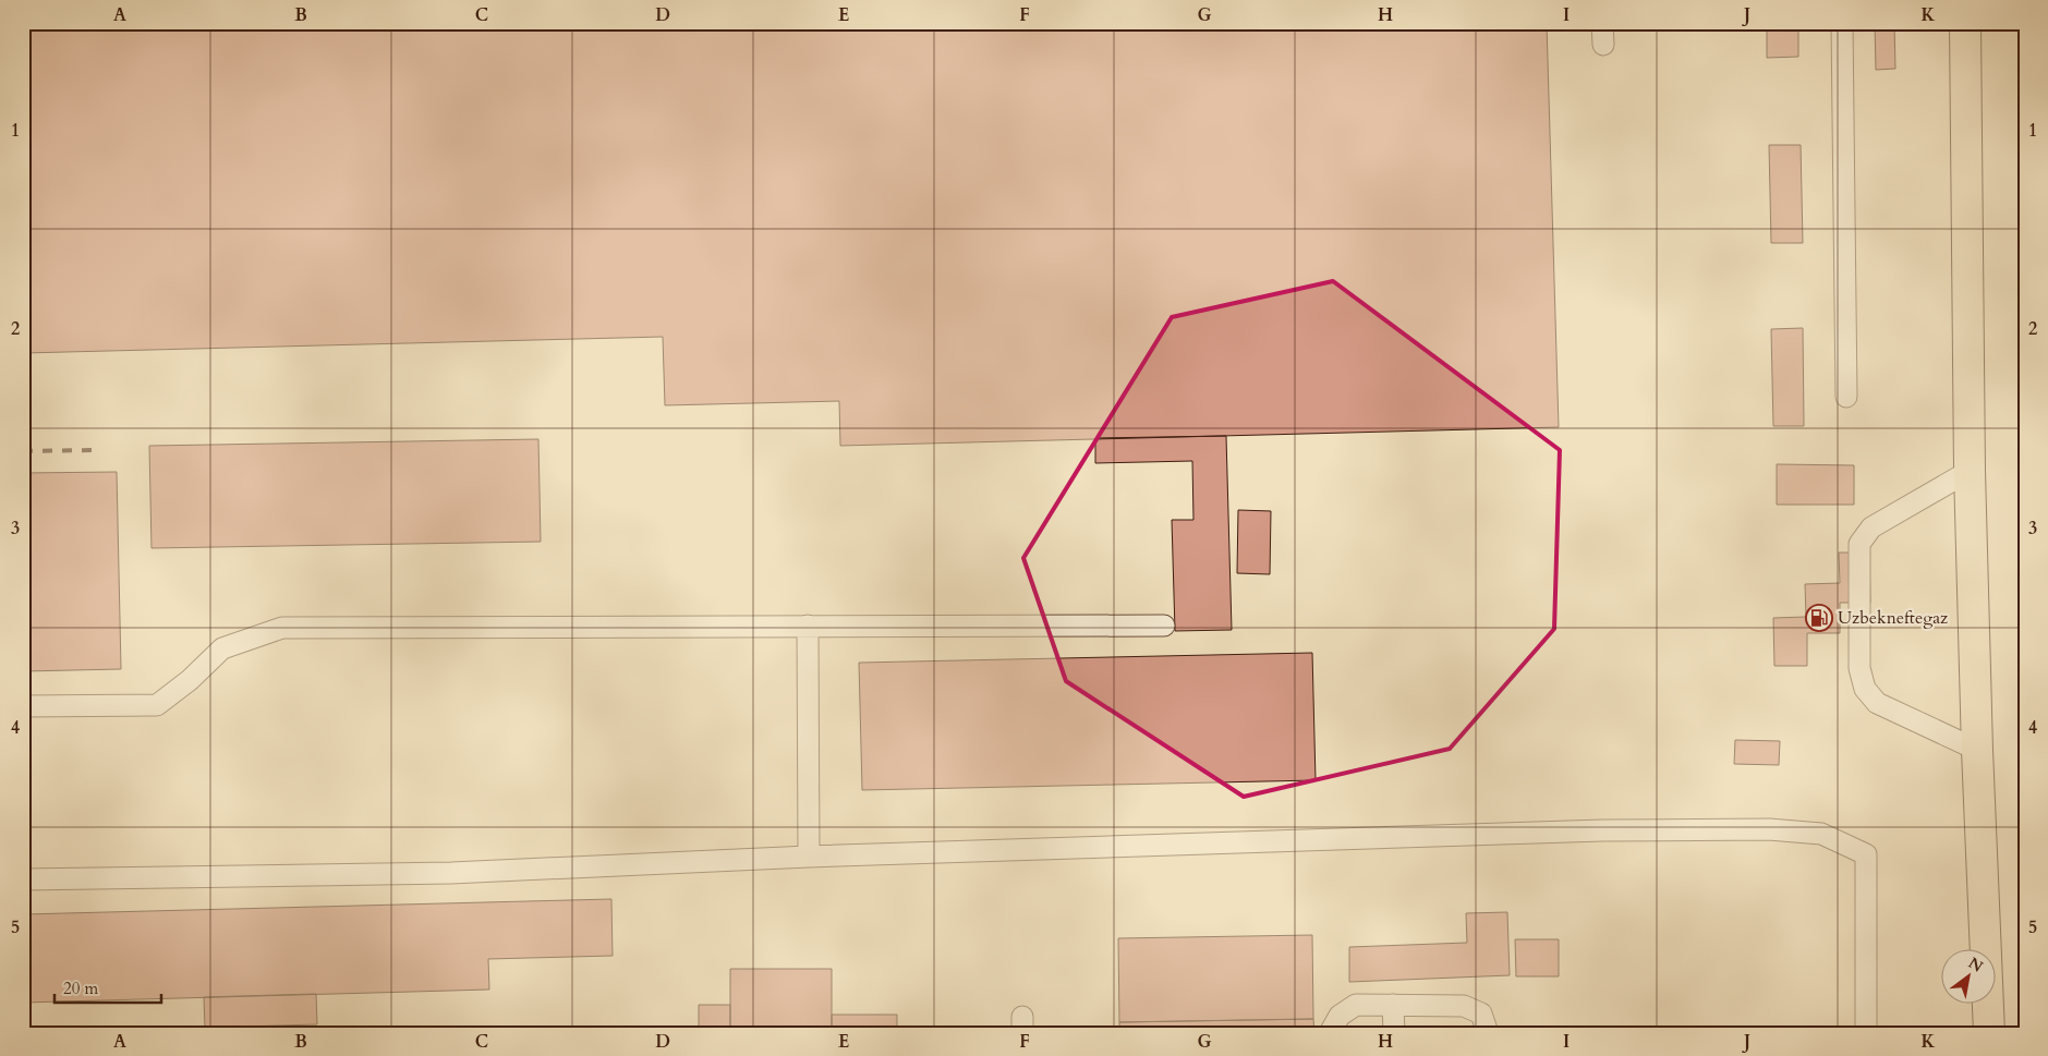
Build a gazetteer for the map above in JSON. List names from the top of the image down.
{
  "places": {
    "fuel station": ["Uzbekneftegaz"]
  },
  "scale_bar": "20 m",
  "north": "top right",
  "grid": {
    "columns": [
      "A",
      "B",
      "C",
      "D",
      "E",
      "F",
      "G",
      "H",
      "I",
      "J",
      "K"
    ],
    "rows": [
      "1",
      "2",
      "3",
      "4",
      "5"
    ]
  }
}
